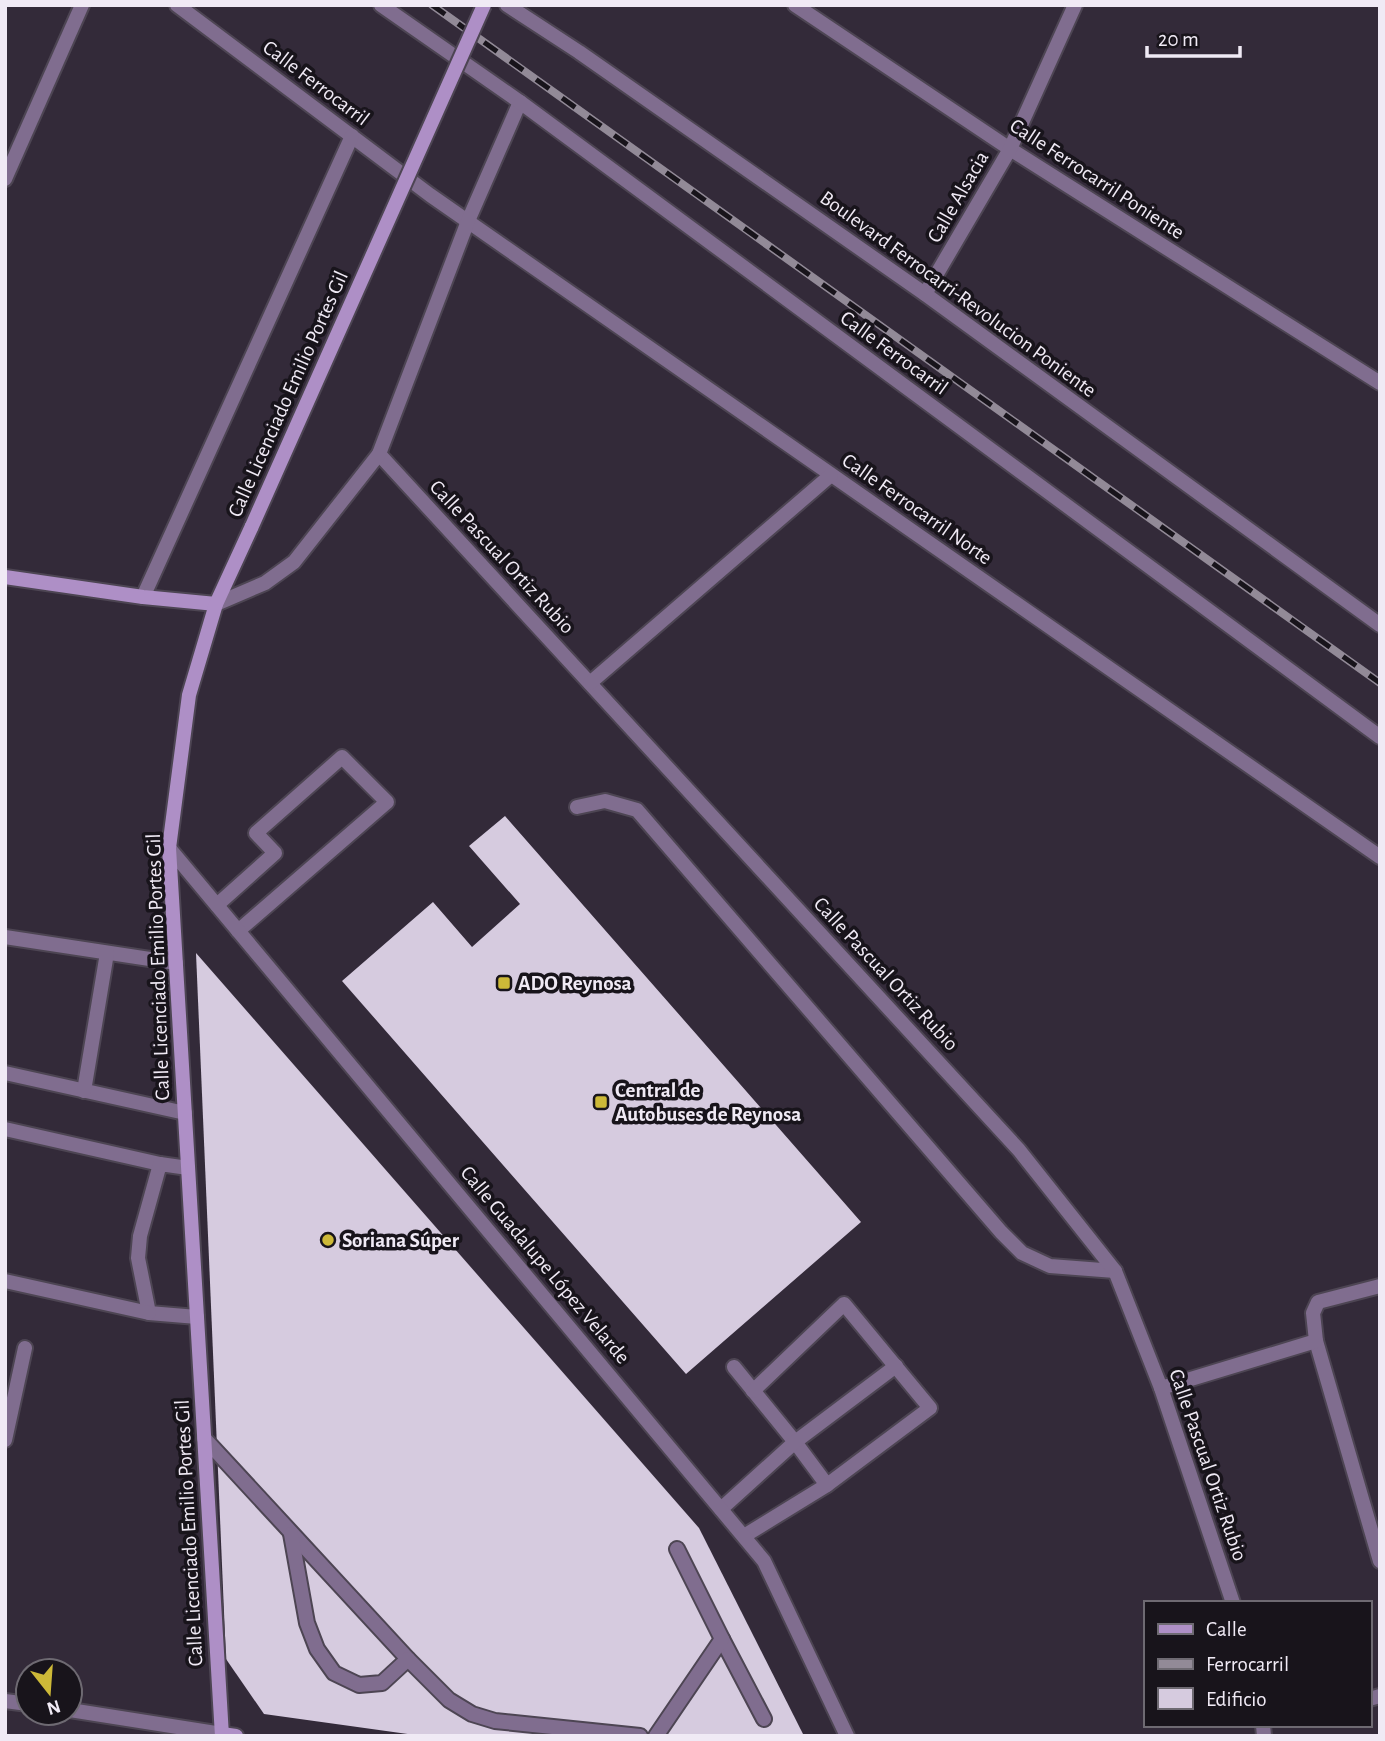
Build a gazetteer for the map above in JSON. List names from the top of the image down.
{
  "streets": {
    "main road": ["Calle Licenciado Emilio Portes Gil"],
    "street": [
      "Calle Ferrocarril",
      "Calle Ferrocarril Poniente",
      "Calle Alsacia",
      "Boulevard Ferrocarri-Revolucion Poniente",
      "Calle Ferrocarril Norte",
      "Calle Pascual Ortiz Rubio",
      "Calle Guadalupe López Velarde"
    ]
  },
  "crossings": [
    ["Calle Ferrocarril", "Calle Ferrocarril Norte"],
    ["Calle Ferrocarril Poniente", "Calle Alsacia"],
    ["Calle Alsacia", "Boulevard Ferrocarri-Revolucion Poniente"],
    ["Calle Licenciado Emilio Portes Gil", "Calle Guadalupe López Velarde"]
  ],
  "places": {
    "transit": ["ADO Reynosa", "Central de Autobuses de Reynosa"],
    "other": ["Soriana Súper"]
  },
  "legend": ["Calle", "Ferrocarril", "Edificio"],
  "scale_bar": "20 m",
  "north": "bottom"
}
